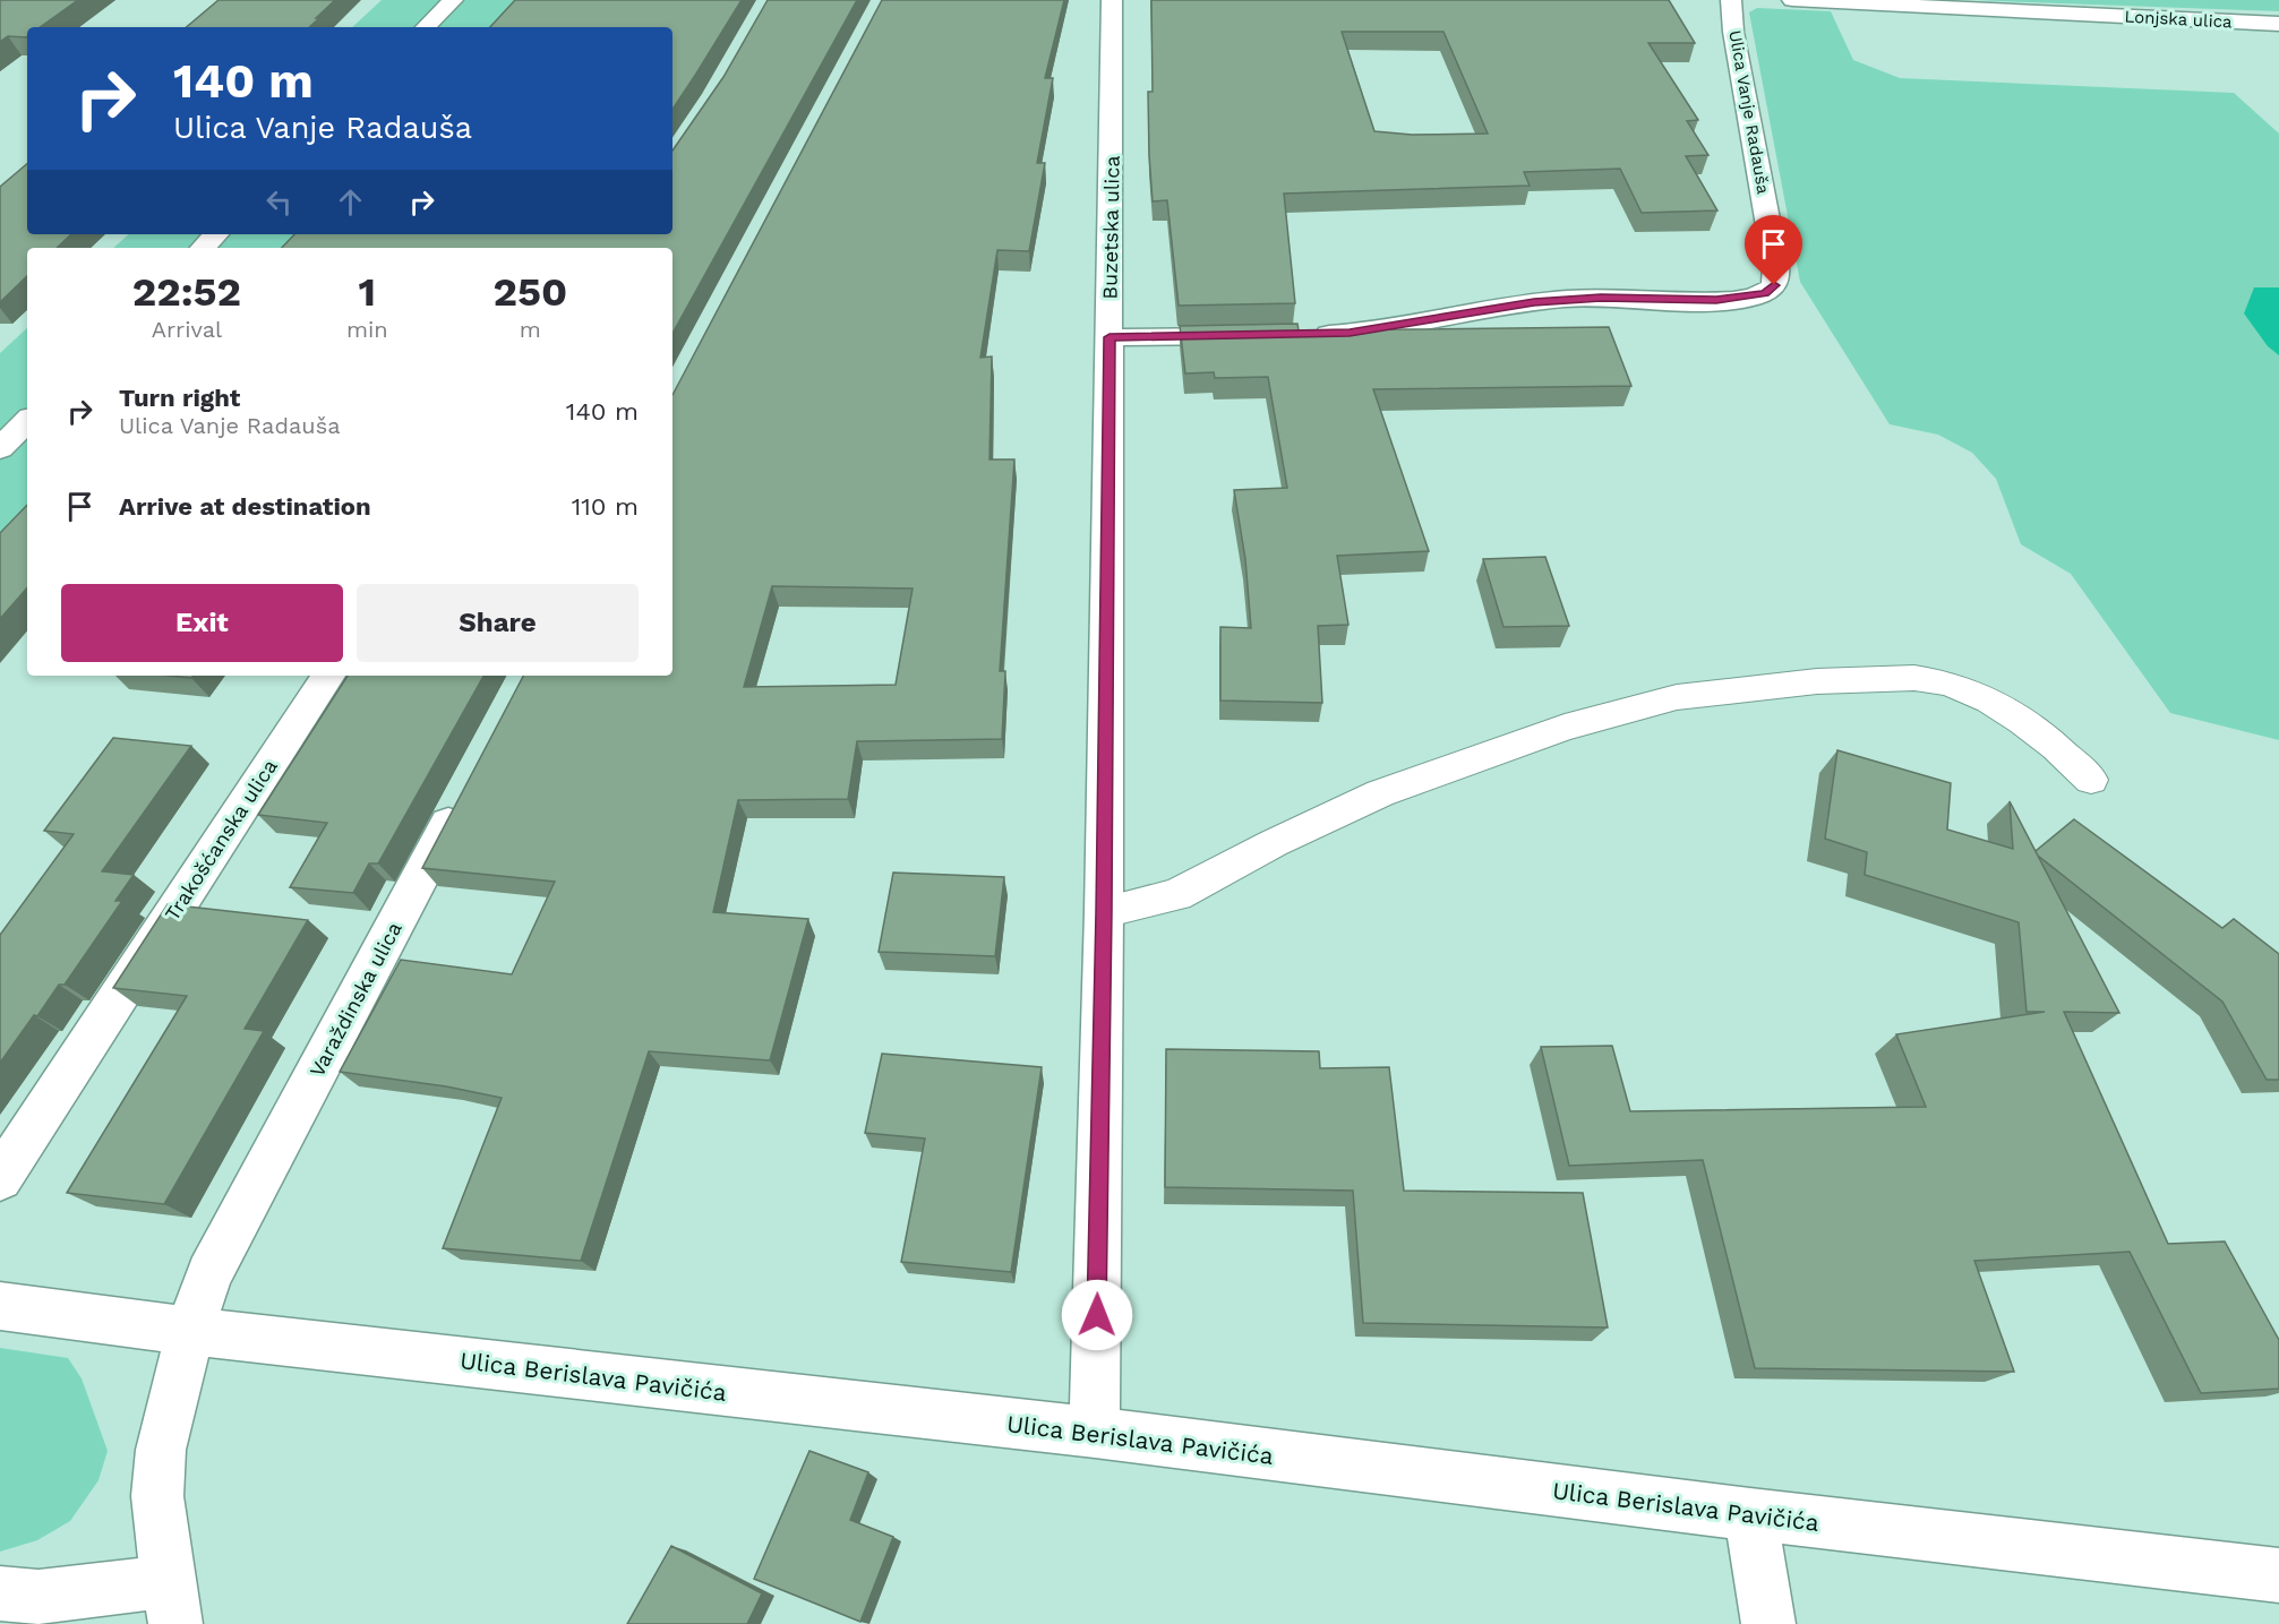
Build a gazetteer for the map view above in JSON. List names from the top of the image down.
{
  "streets": {
    "street": [
      "Lonjska ulica",
      "Ulica Vanje Radauša",
      "Buzetska ulica",
      "Trakošćanska ulica",
      "Varaždinska ulica",
      "Ulica Berislava Pavičića"
    ]
  },
  "crossings": [
    ["Buzetska ulica", "Ulica Berislava Pavičića"],
    ["Varaždinska ulica", "Ulica Berislava Pavičića"]
  ],
  "page": {
    "turn": ["140 m", "Ulica Vanje Radauša"],
    "eta": [
      "22:52",
      "Arrival",
      "1",
      "min",
      "250",
      "m"
    ],
    "list": [
      {
        "name": "Turn right",
        "note": "Ulica Vanje Radauša",
        "value": "140 m"
      },
      {
        "name": "Arrive at destination",
        "value": "110 m"
      }
    ],
    "buttons": ["Exit", "Share"]
  }
}
